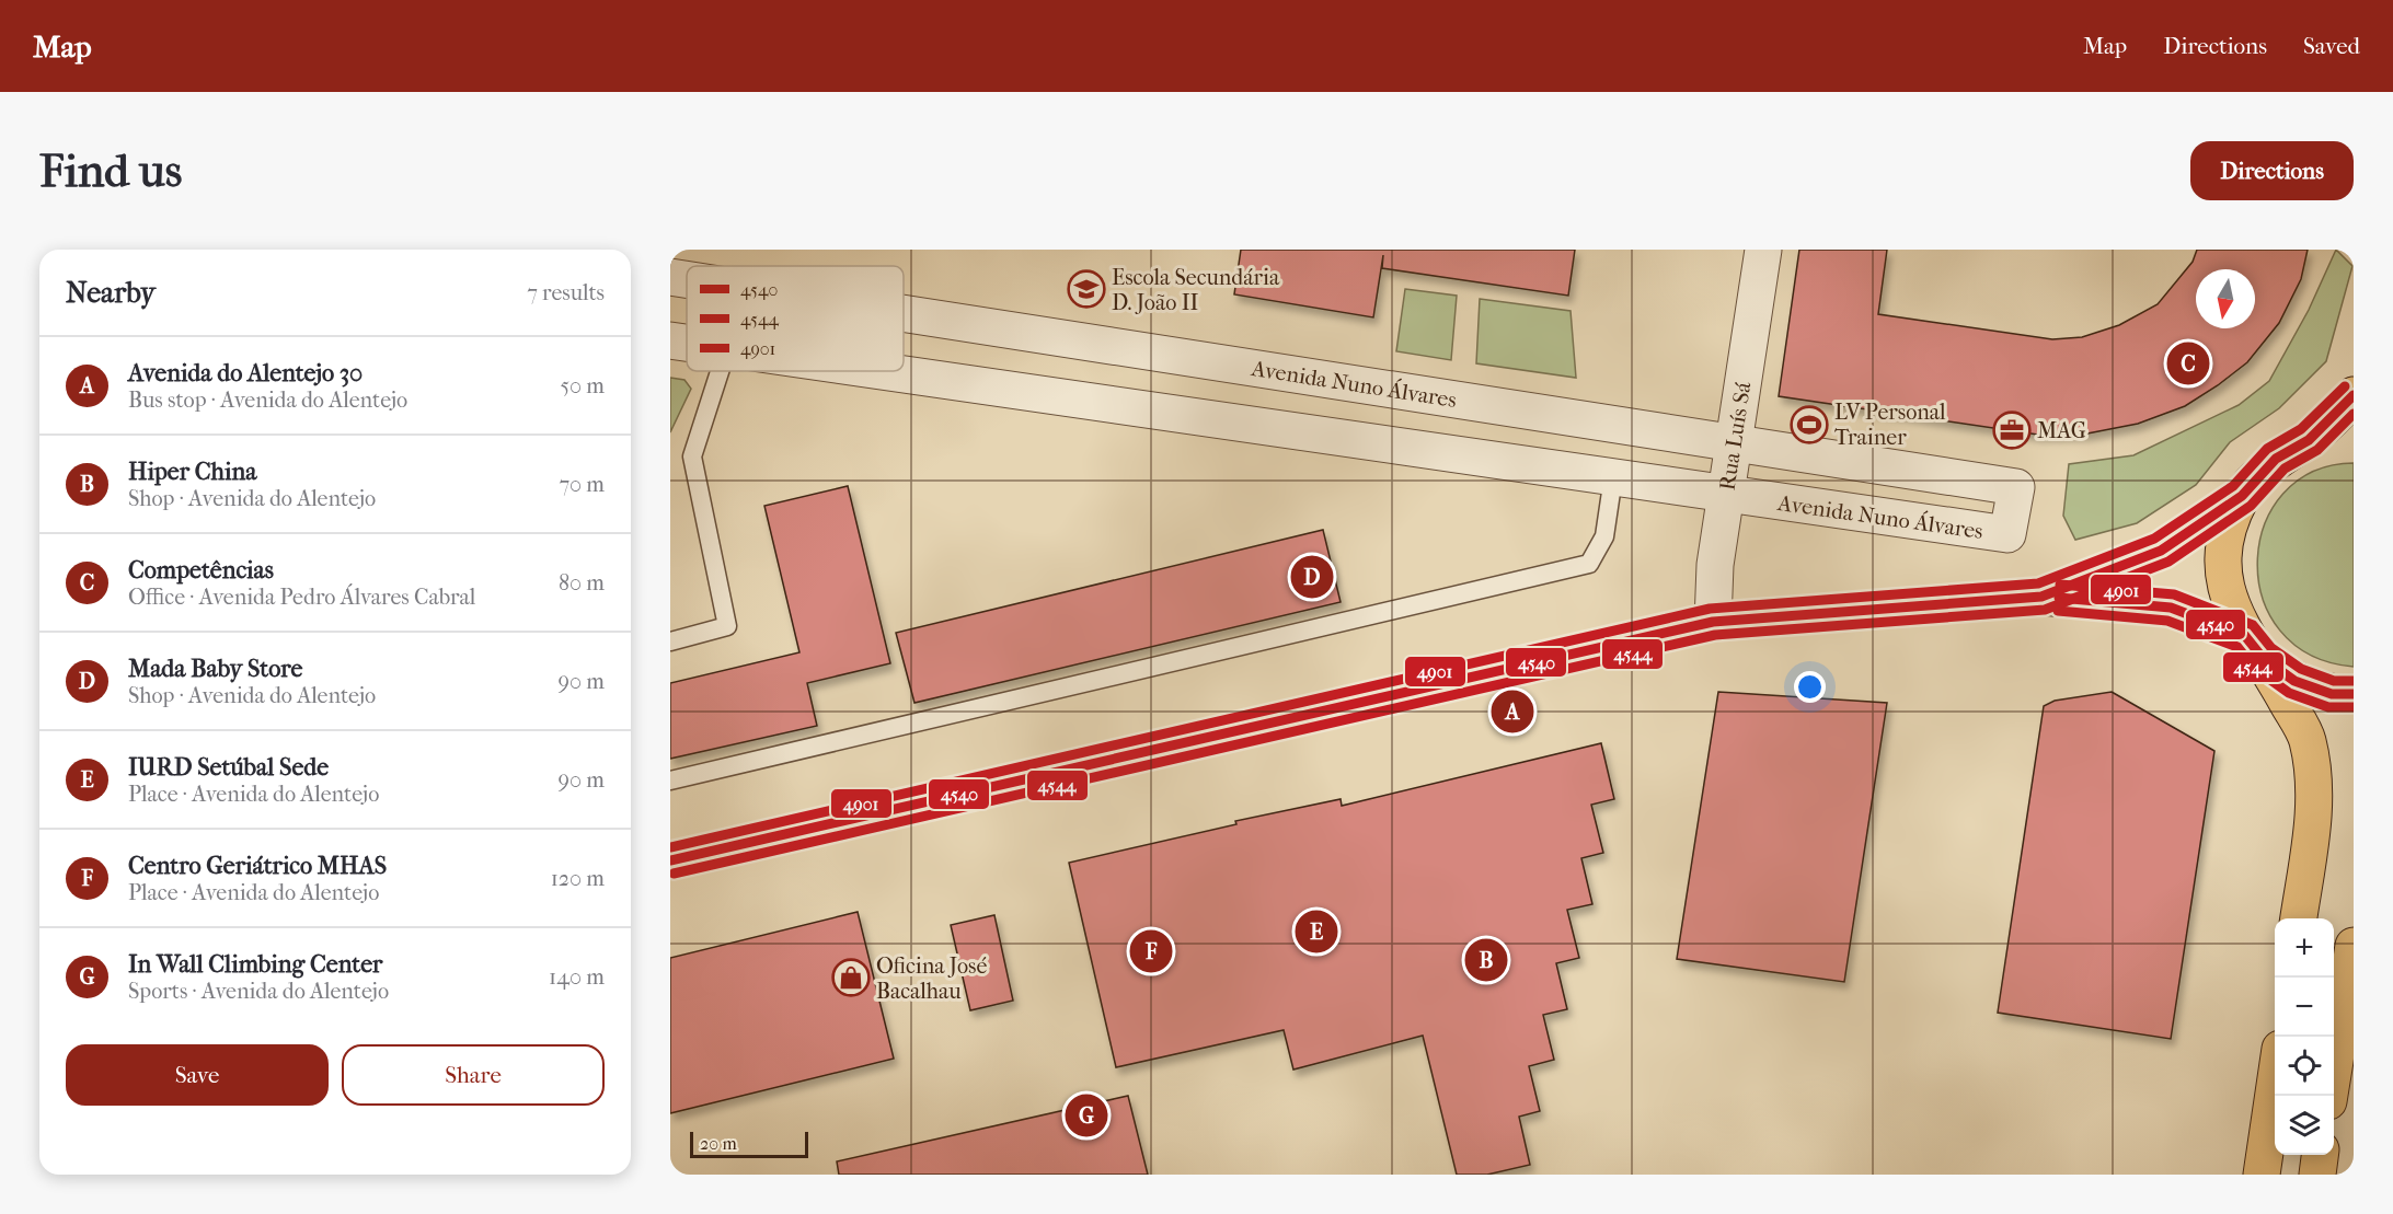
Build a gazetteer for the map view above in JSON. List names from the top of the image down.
{
  "streets": {
    "street": ["Avenida Nuno Álvares", "Rua Luís Sá"]
  },
  "crossings": [
    ["Avenida Nuno Álvares", "Rua Luís Sá"]
  ],
  "places": {
    "school or university": ["Escola Secundária D. João II"],
    "sports": ["LV Personal Trainer"],
    "office": ["MAG"],
    "shop": ["Oficina José Bacalhau"]
  },
  "lines": ["transit line 4901", "transit line 4540", "transit line 4544"],
  "legend": ["4540", "4544", "4901"],
  "scale_bar": "20 m",
  "north": "bottom",
  "page": {
    "header": "Map",
    "nav": ["Map", "Directions", "Saved"],
    "buttons": [
      "Directions",
      ["Save", "Share"]
    ],
    "title": "Find us",
    "heading": ["Nearby", "7 results"],
    "list": [
      {
        "mark": "A",
        "name": "Avenida do Alentejo 30",
        "note": "Bus stop · Avenida do Alentejo",
        "value": "50 m"
      },
      {
        "mark": "B",
        "name": "Hiper China",
        "note": "Shop · Avenida do Alentejo",
        "value": "70 m"
      },
      {
        "mark": "C",
        "name": "Competências",
        "note": "Office · Avenida Pedro Álvares Cabral",
        "value": "80 m"
      },
      {
        "mark": "D",
        "name": "Mada Baby Store",
        "note": "Shop · Avenida do Alentejo",
        "value": "90 m"
      },
      {
        "mark": "E",
        "name": "IURD Setúbal Sede",
        "note": "Place · Avenida do Alentejo",
        "value": "90 m"
      },
      {
        "mark": "F",
        "name": "Centro Geriátrico MHAS",
        "note": "Place · Avenida do Alentejo",
        "value": "120 m"
      },
      {
        "mark": "G",
        "name": "In Wall Climbing Center",
        "note": "Sports · Avenida do Alentejo",
        "value": "140 m"
      }
    ],
    "pins": [
      "C",
      "D",
      "A",
      "E",
      "F",
      "B",
      "G"
    ],
    "map_buttons": ["+", "−"],
    "scale": "20 m"
  }
}
